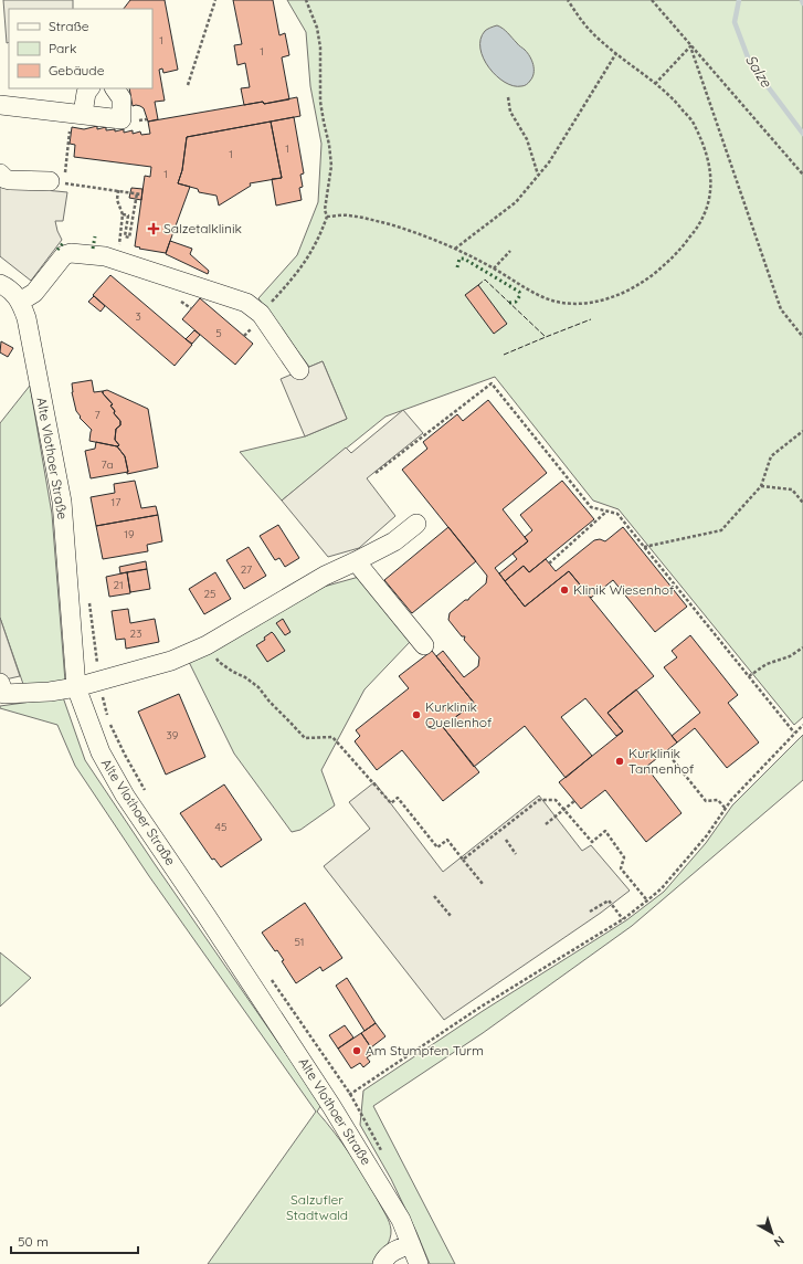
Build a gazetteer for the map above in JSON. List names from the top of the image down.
{
  "streets": {
    "street": ["Alte Vlothoer Straße"]
  },
  "water": ["Salze"],
  "parks": ["Salzufler Stadtwald"],
  "places": {
    "health": ["Salzetalklinik"],
    "other": [
      "Klinik Wiesenhof",
      "Kurklinik Quellenhof",
      "Kurklinik Tannenhof",
      "Am Stumpfen Turm"
    ]
  },
  "house_numbers": [
    "1",
    "1",
    "1",
    "1",
    "1",
    "3",
    "5",
    "7",
    "7a",
    "17",
    "19",
    "27",
    "21",
    "25",
    "23",
    "39",
    "45",
    "51"
  ],
  "legend": ["Straße", "Park", "Gebäude"],
  "scale_bar": "50 m",
  "north": "bottom right"
}
